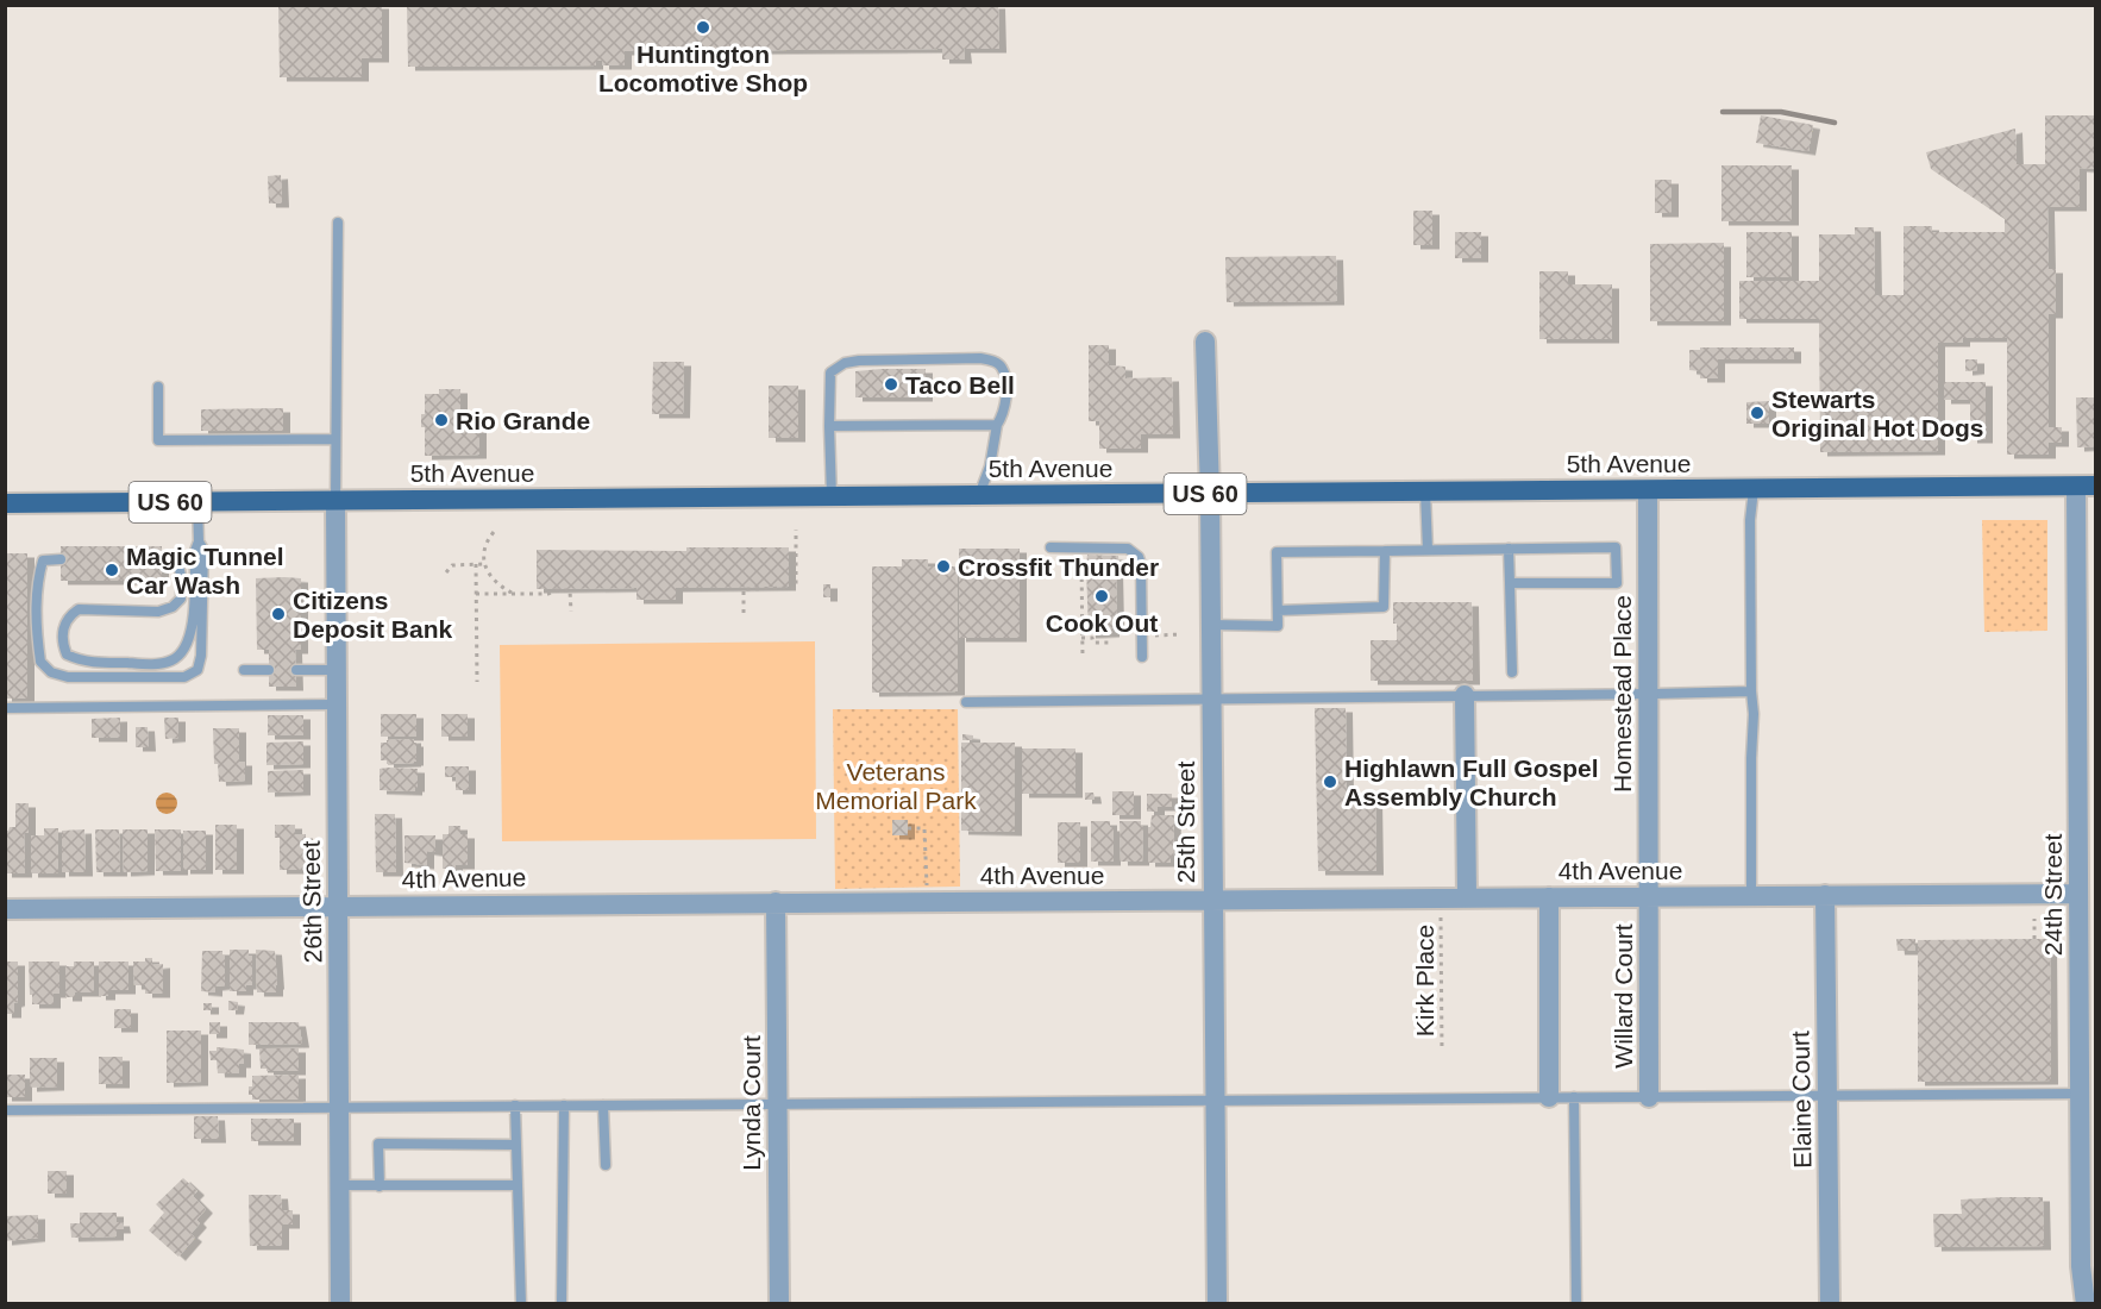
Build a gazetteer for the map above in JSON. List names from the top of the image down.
{
  "streets": {
    "main road": ["5th Avenue", "US 60"],
    "street": [
      "Homestead Place",
      "25th Street",
      "4th Avenue",
      "24th Street",
      "26th Street",
      "Willard Court",
      "Elaine Court",
      "Lynda Court"
    ],
    "path": ["Kirk Place"]
  },
  "crossings": [
    ["5th Avenue", "Homestead Place"],
    ["5th Avenue", "25th Street"],
    ["5th Avenue", "24th Street"],
    ["5th Avenue", "26th Street"],
    ["Homestead Place", "4th Avenue"],
    ["Homestead Place", "Willard Court"],
    ["25th Street", "4th Avenue"],
    ["4th Avenue", "24th Street"],
    ["4th Avenue", "26th Street"],
    ["4th Avenue", "Willard Court"],
    ["4th Avenue", "Elaine Court"],
    ["4th Avenue", "Lynda Court"]
  ],
  "parks": ["Veterans Memorial Park"],
  "places": [
    "Huntington Locomotive Shop",
    "Taco Bell",
    "Stewarts Original Hot Dogs",
    "Rio Grande",
    "Crossfit Thunder",
    "Magic Tunnel Car Wash",
    "Cook Out",
    "Citizens Deposit Bank",
    "Highlawn Full Gospel Assembly Church"
  ]
}
